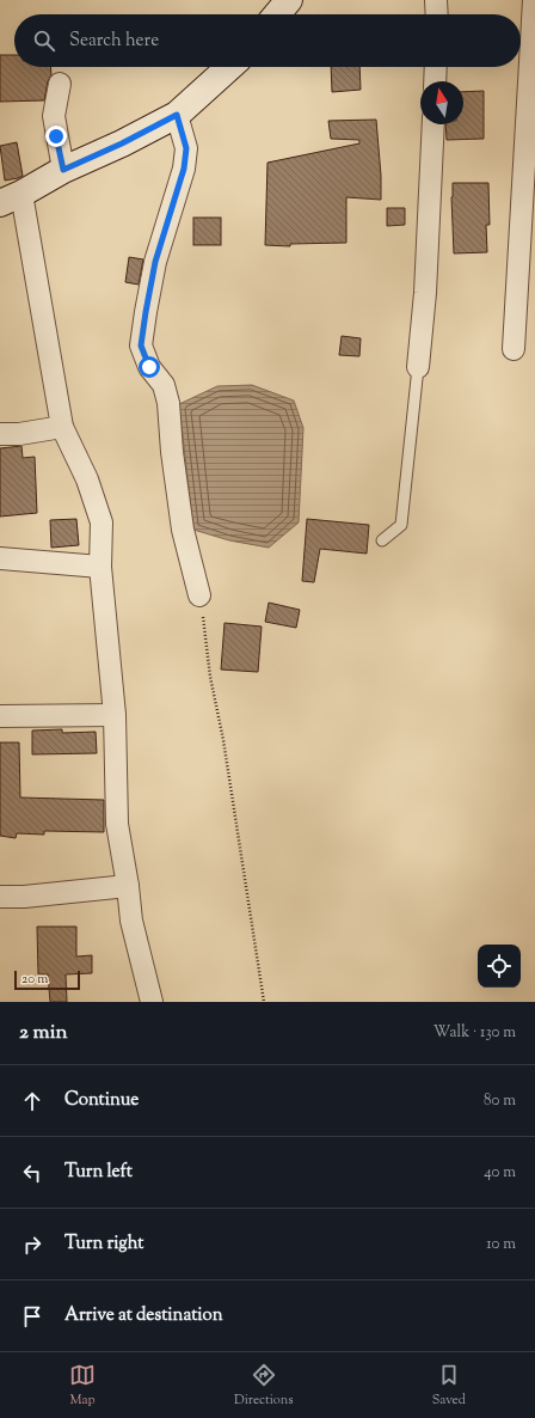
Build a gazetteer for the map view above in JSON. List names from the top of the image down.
{
  "scale_bar": "20 m",
  "north": "top",
  "page": {
    "search": "Search here",
    "scale": "20 m",
    "heading": ["2 min", "Walk · 130 m"],
    "list": [
      ["Continue", "80 m"],
      ["Turn left", "40 m"],
      ["Turn right", "10 m"],
      "Arrive at destination"
    ],
    "nav": ["Map", "Directions", "Saved"]
  }
}
